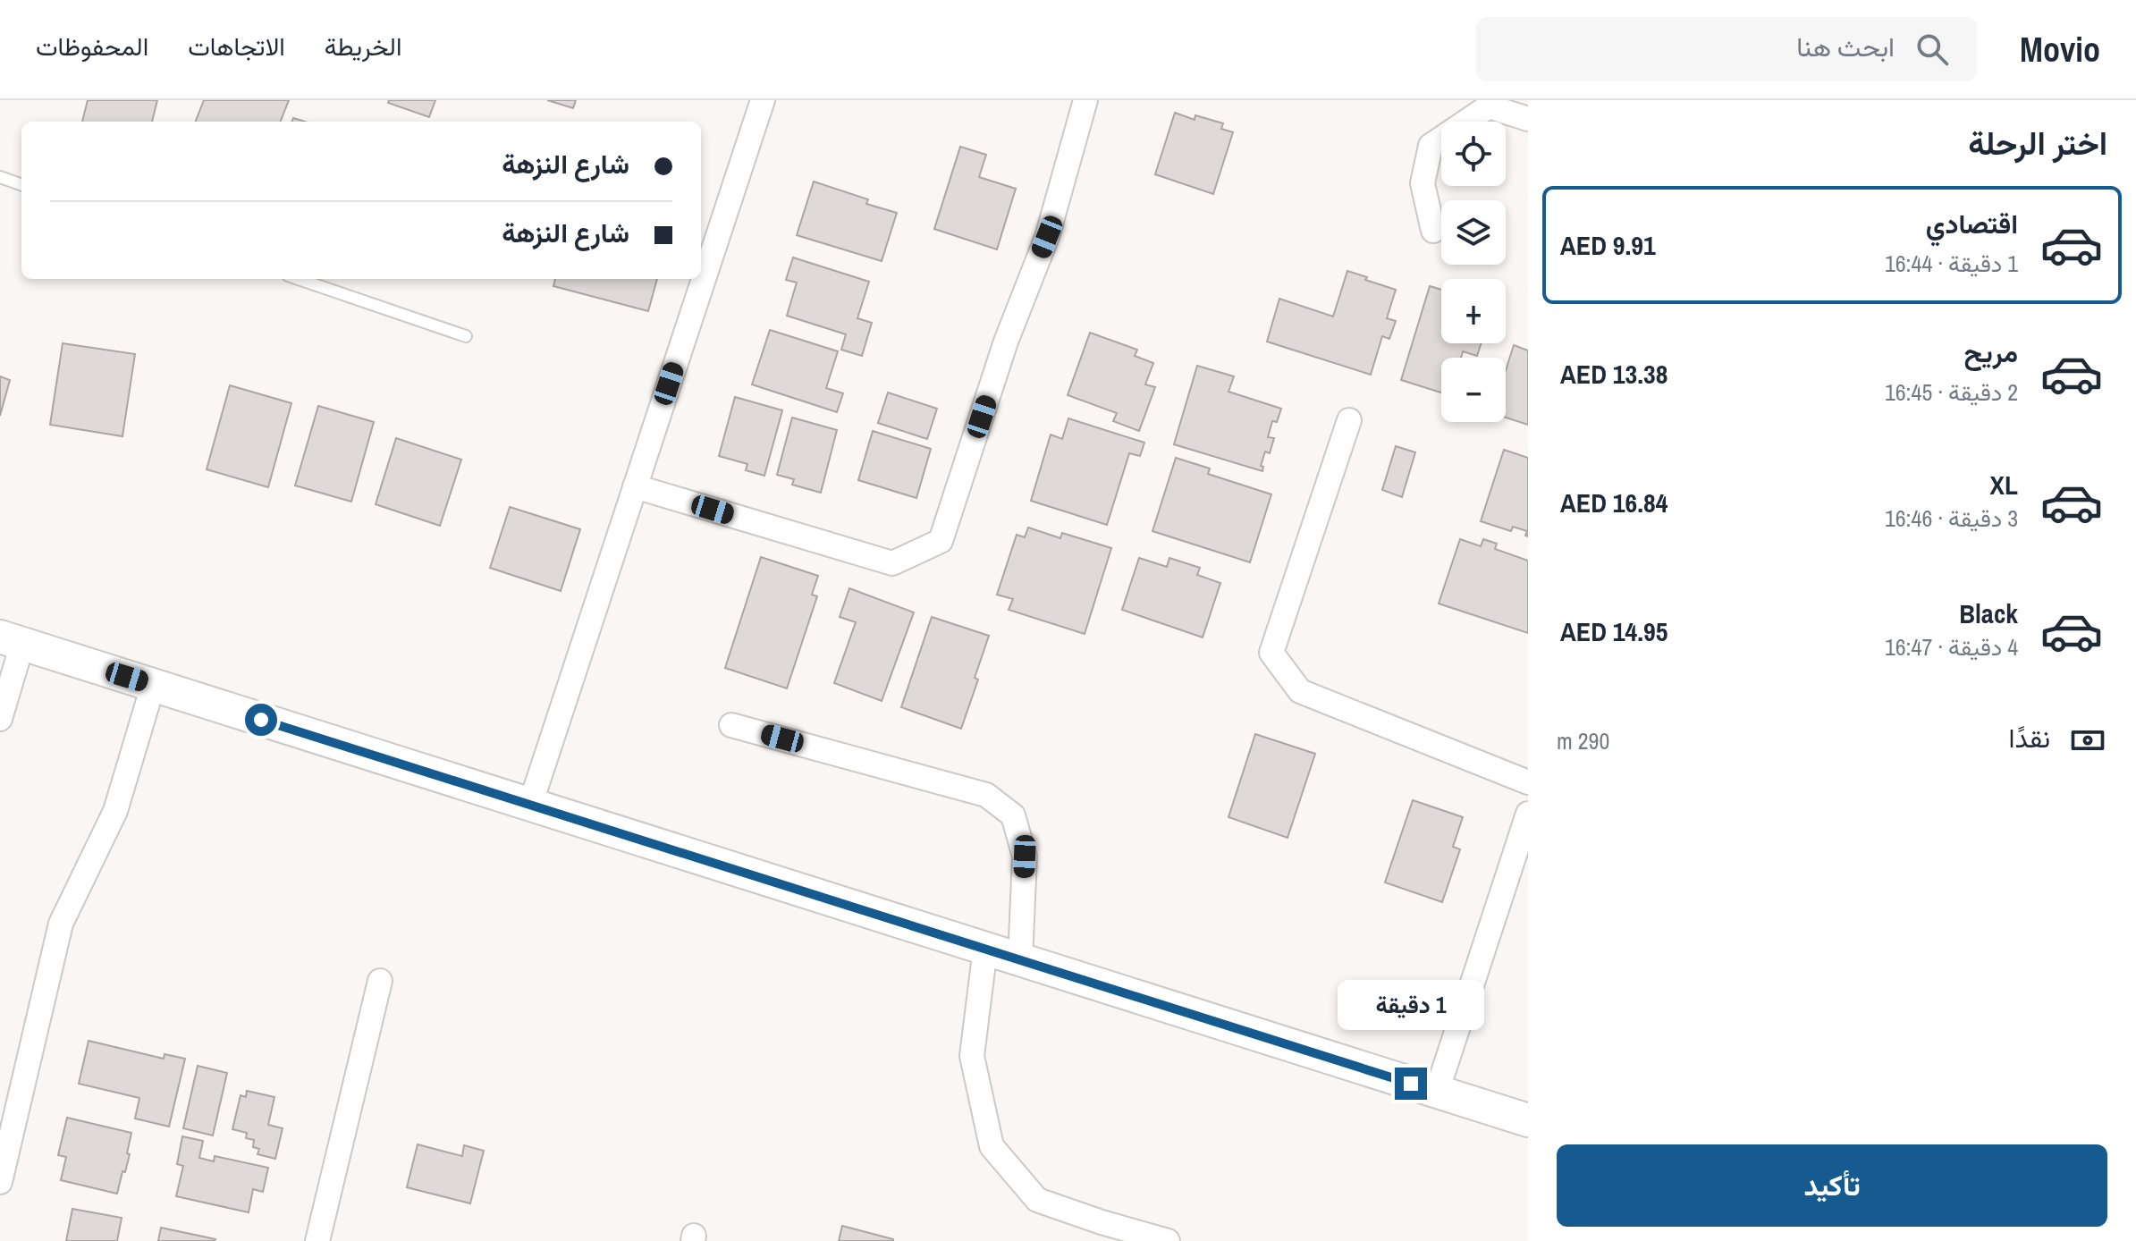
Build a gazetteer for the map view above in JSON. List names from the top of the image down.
{
  "page": {
    "header": "Movio",
    "search": "ابحث هنا",
    "nav": ["الخريطة", "الاتجاهات", "المحفوظات"],
    "heading": "اختر الرحلة",
    "map_buttons": ["+", "−"],
    "banner": ["شارع النزهة", "شارع النزهة"],
    "list": [
      {
        "name": "اقتصادي",
        "note": "1 دقيقة · 16:44",
        "value": "AED 9.91"
      },
      {
        "name": "مريح",
        "note": "2 دقيقة · 16:45",
        "value": "AED 13.38"
      },
      {
        "name": "XL",
        "note": "3 دقيقة · 16:46",
        "value": "AED 16.84"
      },
      {
        "name": "Black",
        "note": "4 دقيقة · 16:47",
        "value": "AED 14.95"
      }
    ],
    "pay": ["نقدًا", "290 m"],
    "bubble": "1 دقيقة",
    "buttons": "تأكيد"
  }
}
